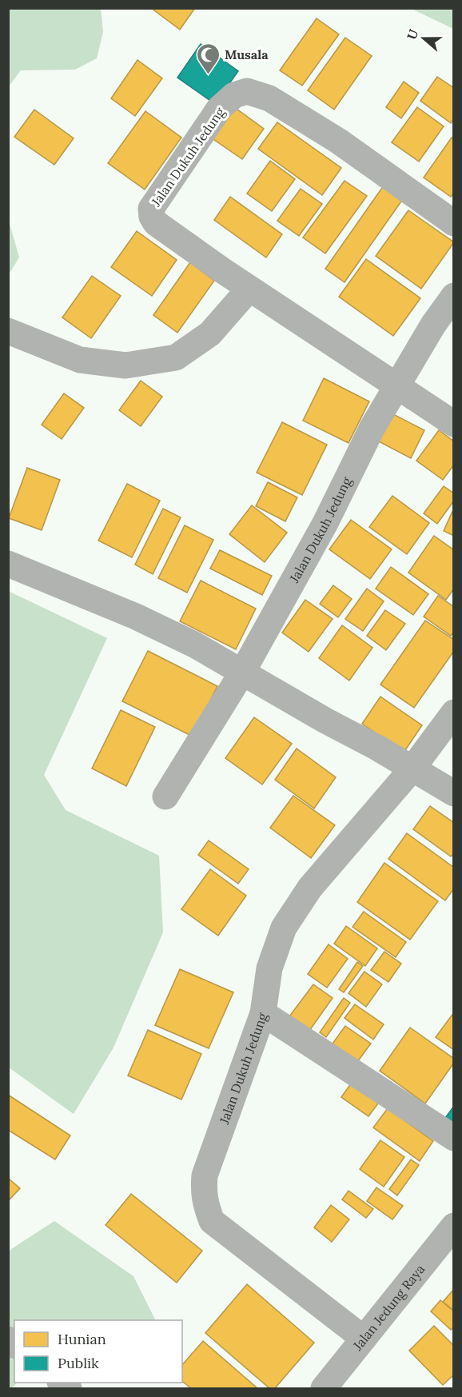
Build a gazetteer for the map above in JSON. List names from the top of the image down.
{
  "streets": {
    "street": ["Jalan Dukuh Jedung", "Jalan Jedung Raya"]
  },
  "crossings": [
    ["Jalan Dukuh Jedung", "Jalan Jedung Raya"]
  ],
  "places": {
    "mosque": ["Musala"]
  },
  "legend": ["Hunian", "Publik"],
  "north": "left"
}
